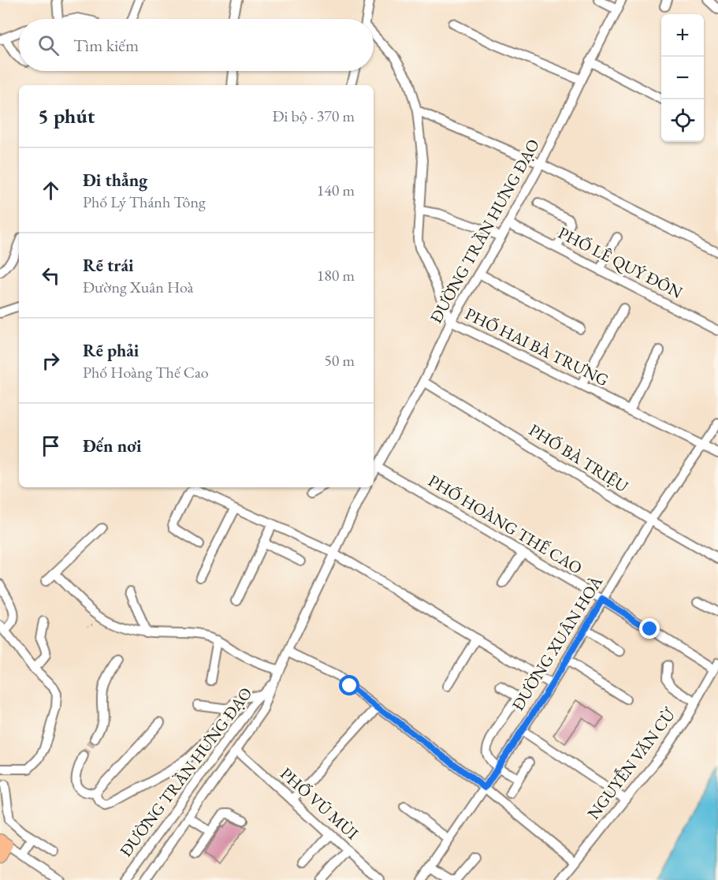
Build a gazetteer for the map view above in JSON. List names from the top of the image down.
{
  "streets": {
    "street": [
      "ĐƯỜNG TRẦN HƯNG ĐẠO",
      "PHỐ LÊ QUÝ ĐÔN",
      "PHỐ HAI BÀ TRƯNG",
      "PHỐ BÀ TRIỆU",
      "PHỐ HOÀNG THẾ CAO",
      "ĐƯỜNG XUÂN HOÀ",
      "NGUYỄN VĂN CỪ",
      "PHỐ VŨ MÙI"
    ]
  },
  "crossings": [
    ["ĐƯỜNG TRẦN HƯNG ĐẠO", "PHỐ LÊ QUÝ ĐÔN"],
    ["ĐƯỜNG TRẦN HƯNG ĐẠO", "PHỐ HAI BÀ TRƯNG"],
    ["ĐƯỜNG TRẦN HƯNG ĐẠO", "PHỐ BÀ TRIỆU"],
    ["ĐƯỜNG TRẦN HƯNG ĐẠO", "PHỐ HOÀNG THẾ CAO"],
    ["ĐƯỜNG TRẦN HƯNG ĐẠO", "PHỐ VŨ MÙI"],
    ["PHỐ HAI BÀ TRƯNG", "ĐƯỜNG XUÂN HOÀ"],
    ["PHỐ BÀ TRIỆU", "ĐƯỜNG XUÂN HOÀ"],
    ["PHỐ HOÀNG THẾ CAO", "ĐƯỜNG XUÂN HOÀ"],
    ["PHỐ HOÀNG THẾ CAO", "NGUYỄN VĂN CỪ"]
  ],
  "page": {
    "map_buttons": ["+", "−"],
    "search": "Tìm kiếm",
    "heading": ["5 phút", "Đi bộ · 370 m"],
    "list": [
      ["Đi thẳng", "Phố Lý Thánh Tông", "140 m"],
      ["Rẽ trái", "Đường Xuân Hoà", "180 m"],
      ["Rẽ phải", "Phố Hoàng Thế Cao", "50 m"],
      "Đến nơi"
    ]
  }
}
